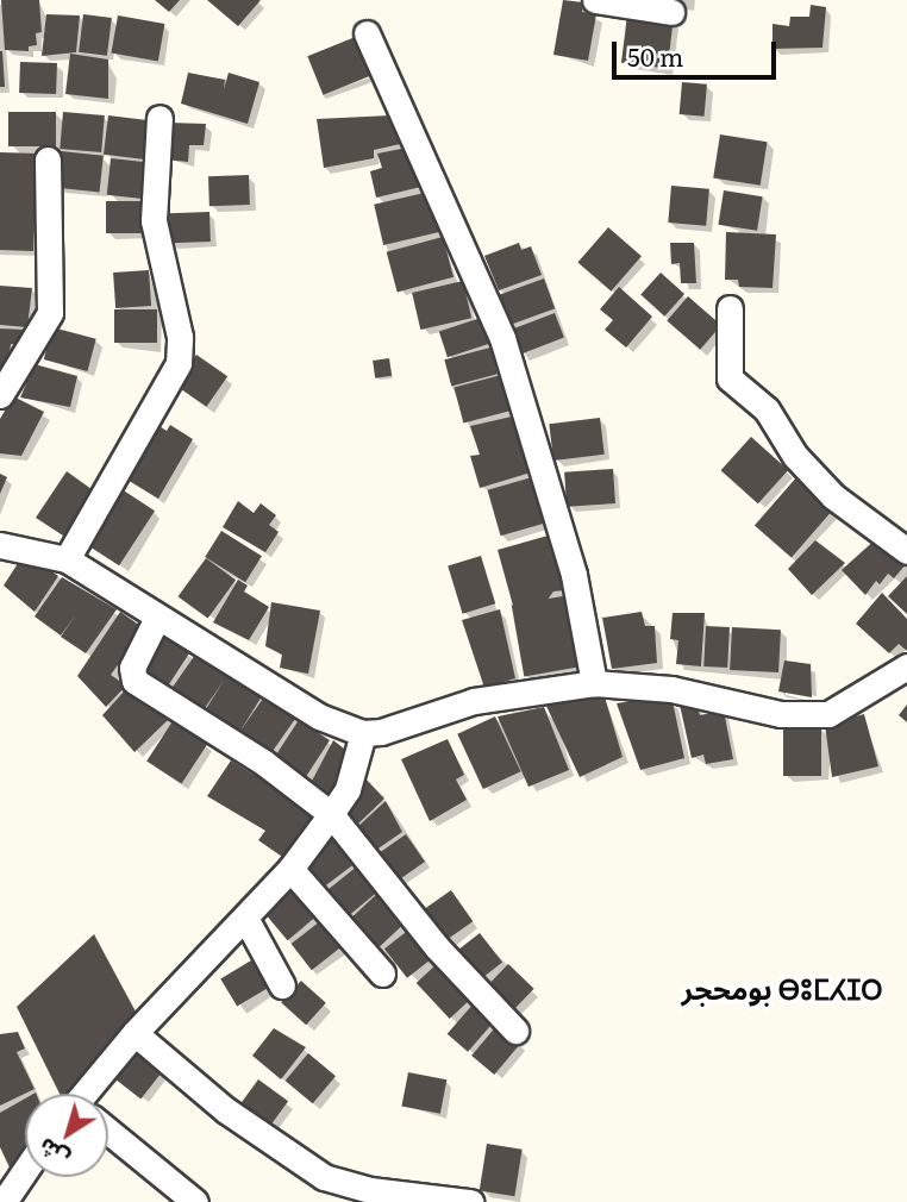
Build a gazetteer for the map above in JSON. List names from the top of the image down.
{
  "districts": ["بومحجر ⴱⵓⵎⵃⵊⵔ"],
  "scale_bar": "50 m",
  "north": "bottom left"
}
